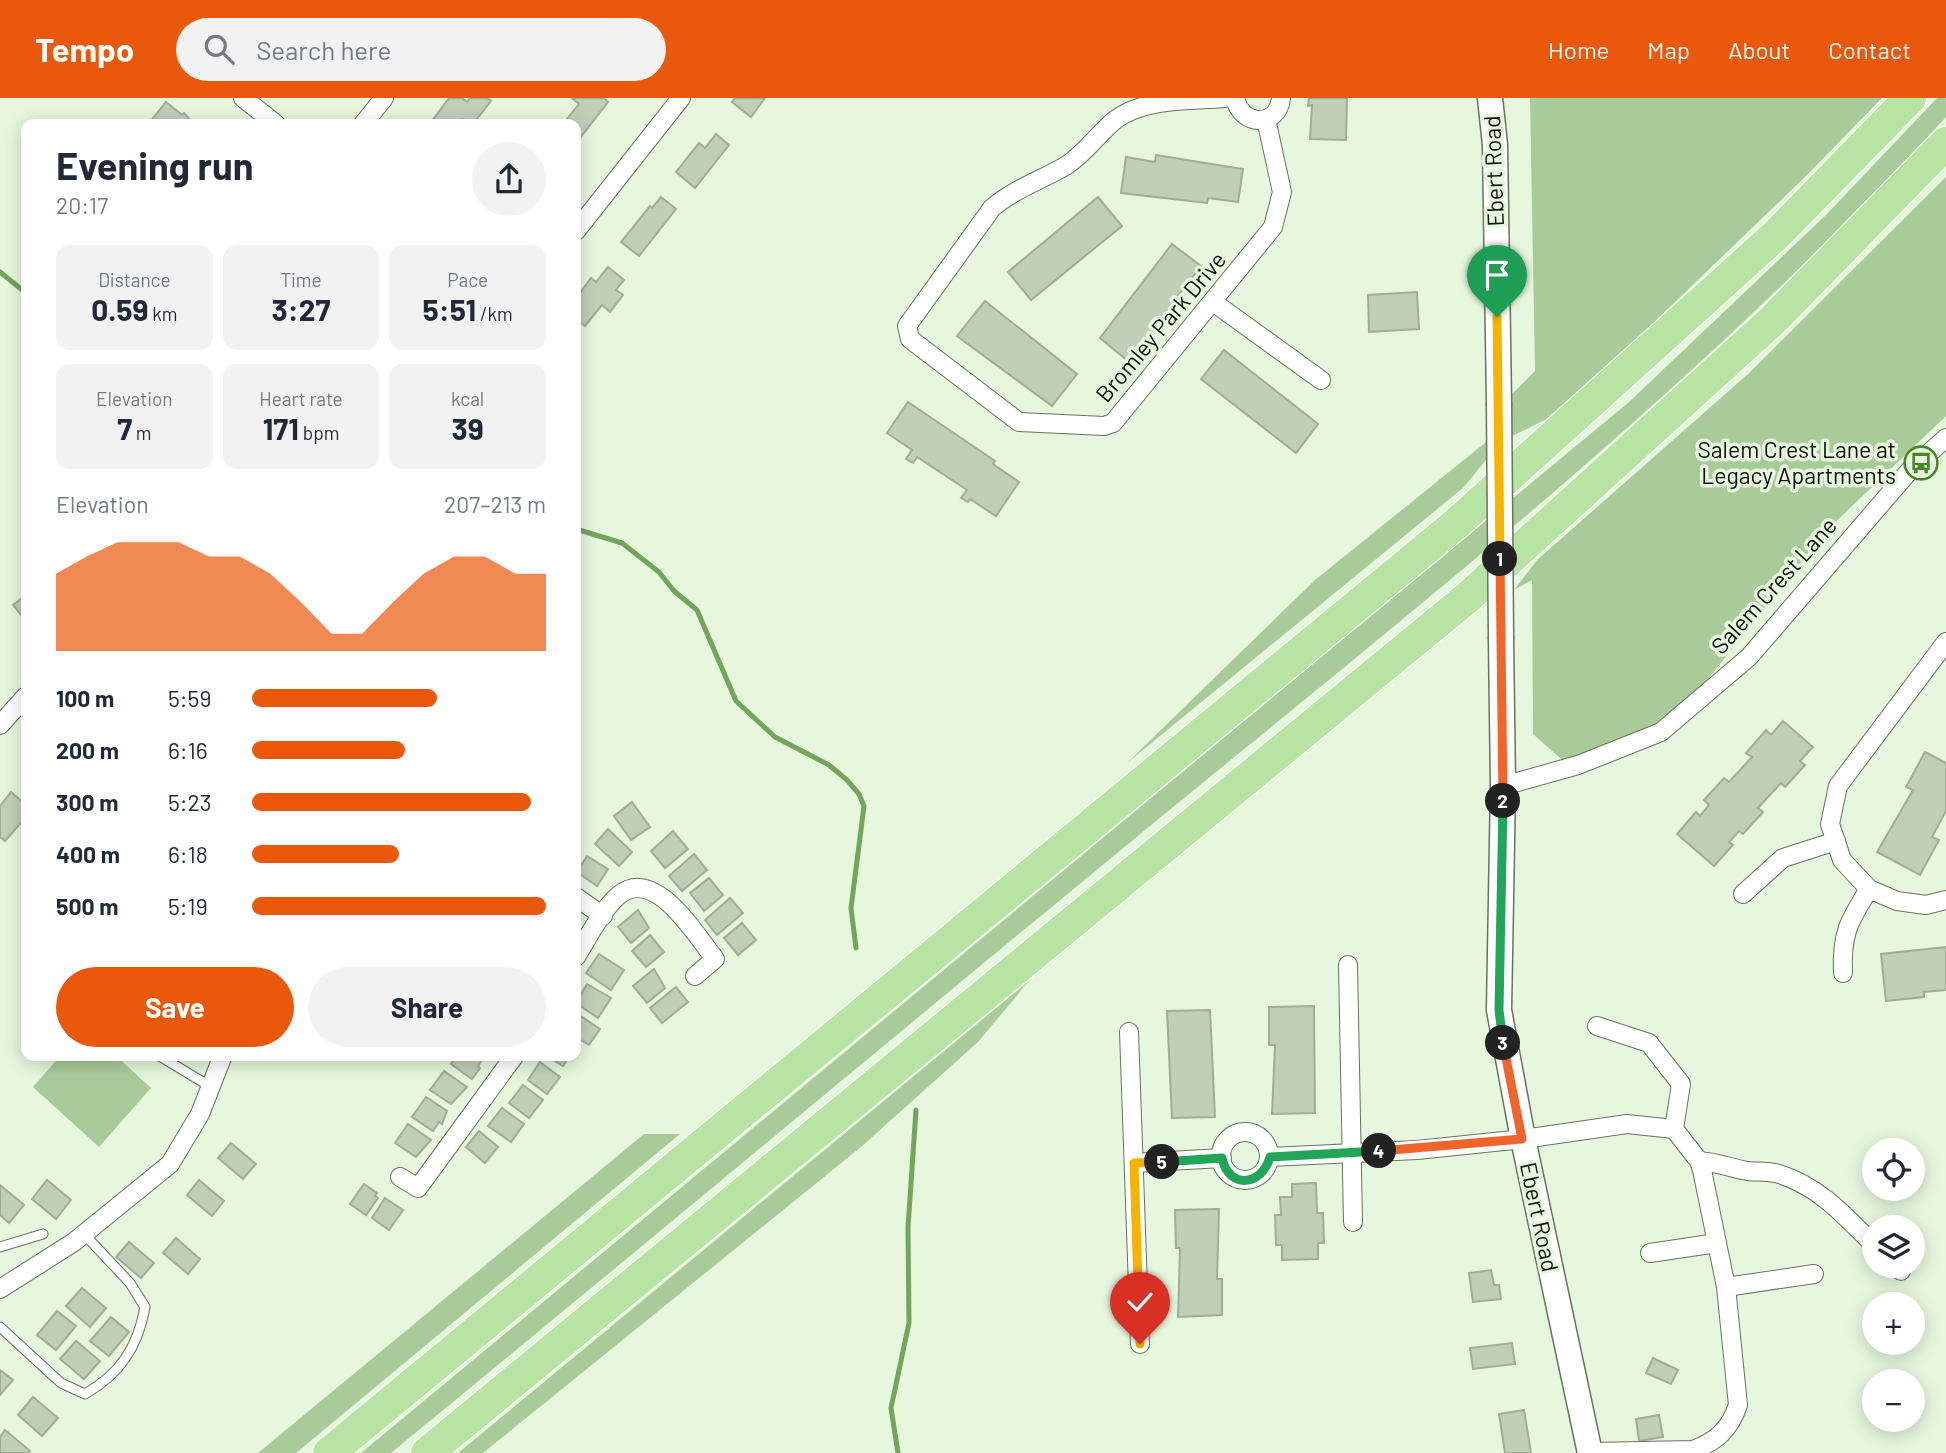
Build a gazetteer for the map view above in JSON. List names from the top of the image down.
{
  "streets": {
    "main road": ["Ebert Road"],
    "street": ["Bromley Park Drive", "Salem Crest Lane"]
  },
  "crossings": [
    ["Ebert Road", "Salem Crest Lane"]
  ],
  "places": {
    "bus stop": ["Salem Crest Lane at Legacy Apartments"]
  },
  "page": {
    "header": "Tempo",
    "search": "Search here",
    "nav": [
      "Home",
      "Map",
      "About",
      "Contact"
    ],
    "heading": ["Evening run", "20:17"],
    "stats": [
      ["Distance", "0.59 km"],
      ["Time", "3:27"],
      ["Pace", "5:51 /km"],
      ["Elevation", "7 m"],
      ["Heart rate", "171 bpm"],
      ["kcal", "39"]
    ],
    "chart": ["Elevation", "207–213 m"],
    "pins": [
      "1",
      "2",
      "3",
      "4",
      "5"
    ],
    "list": [
      {
        "name": "100 m",
        "note": "5:59"
      },
      {
        "name": "200 m",
        "note": "6:16"
      },
      {
        "name": "300 m",
        "note": "5:23"
      },
      {
        "name": "400 m",
        "note": "6:18"
      },
      {
        "name": "500 m",
        "note": "5:19"
      }
    ],
    "buttons": ["Save", "Share"],
    "map_buttons": ["+", "−"]
  }
}
